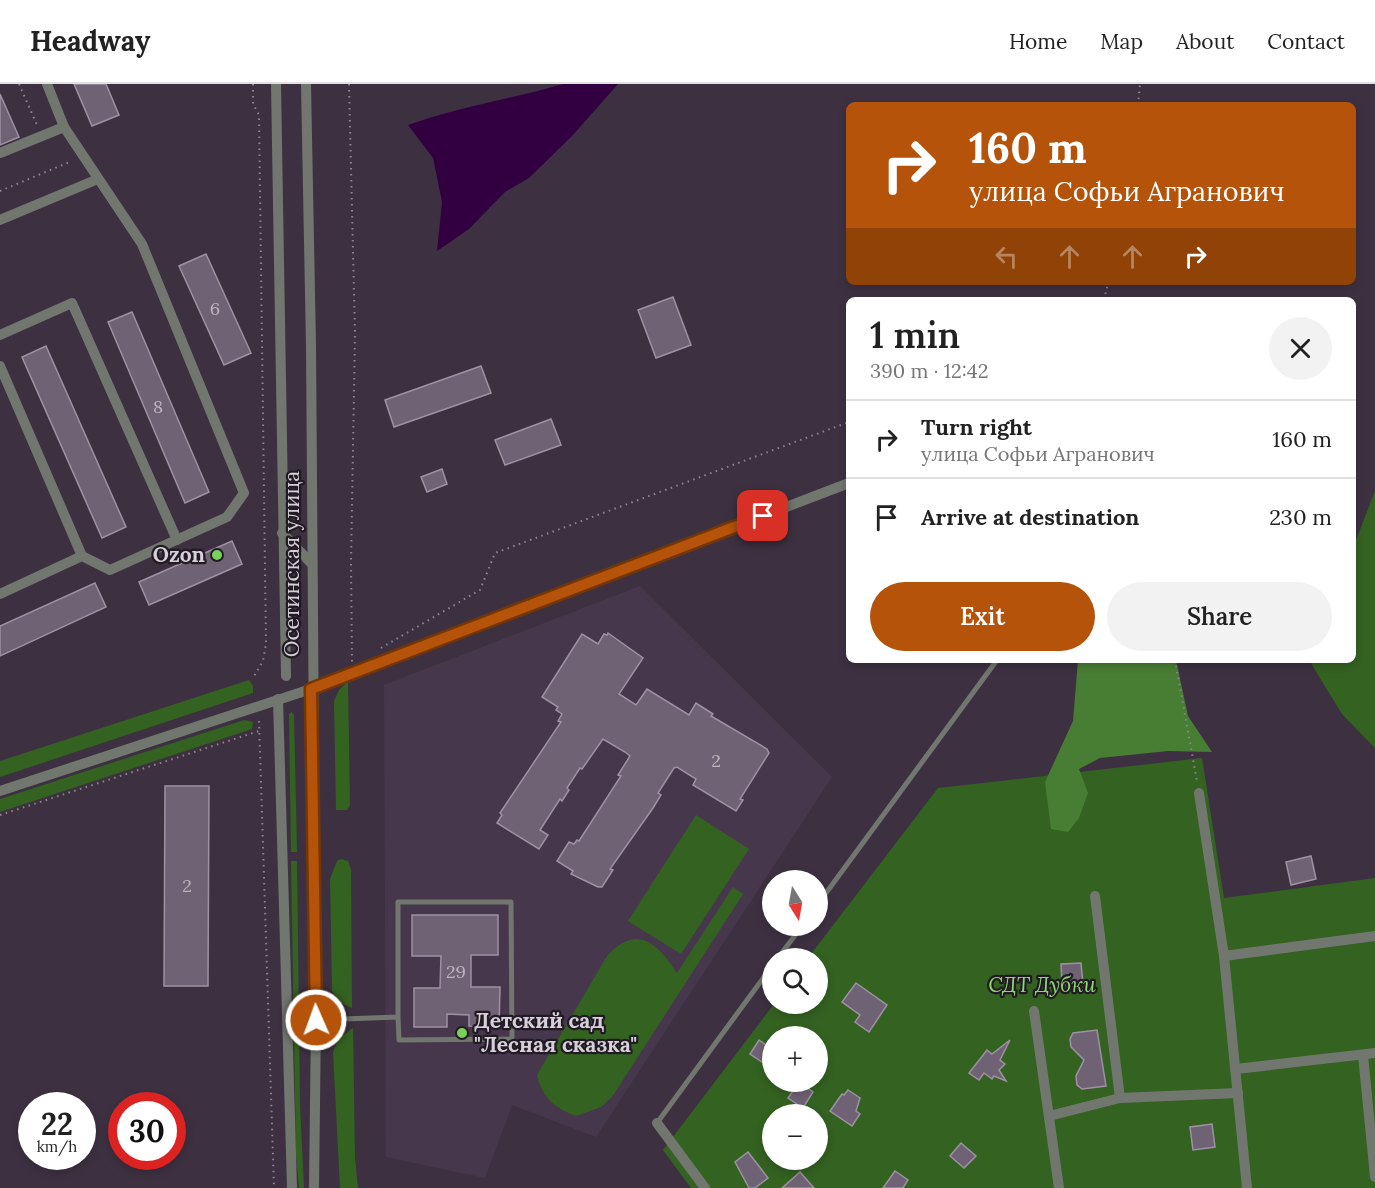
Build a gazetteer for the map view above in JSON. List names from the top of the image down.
{
  "streets": {
    "street": ["Осетинская улица"]
  },
  "parks": ["СДТ Дубки"],
  "places": ["Ozon", "Детский сад \"Лесная сказка\""],
  "house_numbers": [
    "6",
    "8",
    "2",
    "2",
    "29"
  ],
  "north": "bottom",
  "page": {
    "header": "Headway",
    "nav": [
      "Home",
      "Map",
      "About",
      "Contact"
    ],
    "turn": ["160 m", "улица Софьи Агранович"],
    "heading": ["1 min", "390 m · 12:42"],
    "list": [
      {
        "name": "Turn right",
        "note": "улица Софьи Агранович",
        "value": "160 m"
      },
      {
        "name": "Arrive at destination",
        "value": "230 m"
      }
    ],
    "buttons": ["Exit", "Share"],
    "map_buttons": ["+", "−"],
    "speed": "22 km/h",
    "limit": "30"
  }
}
